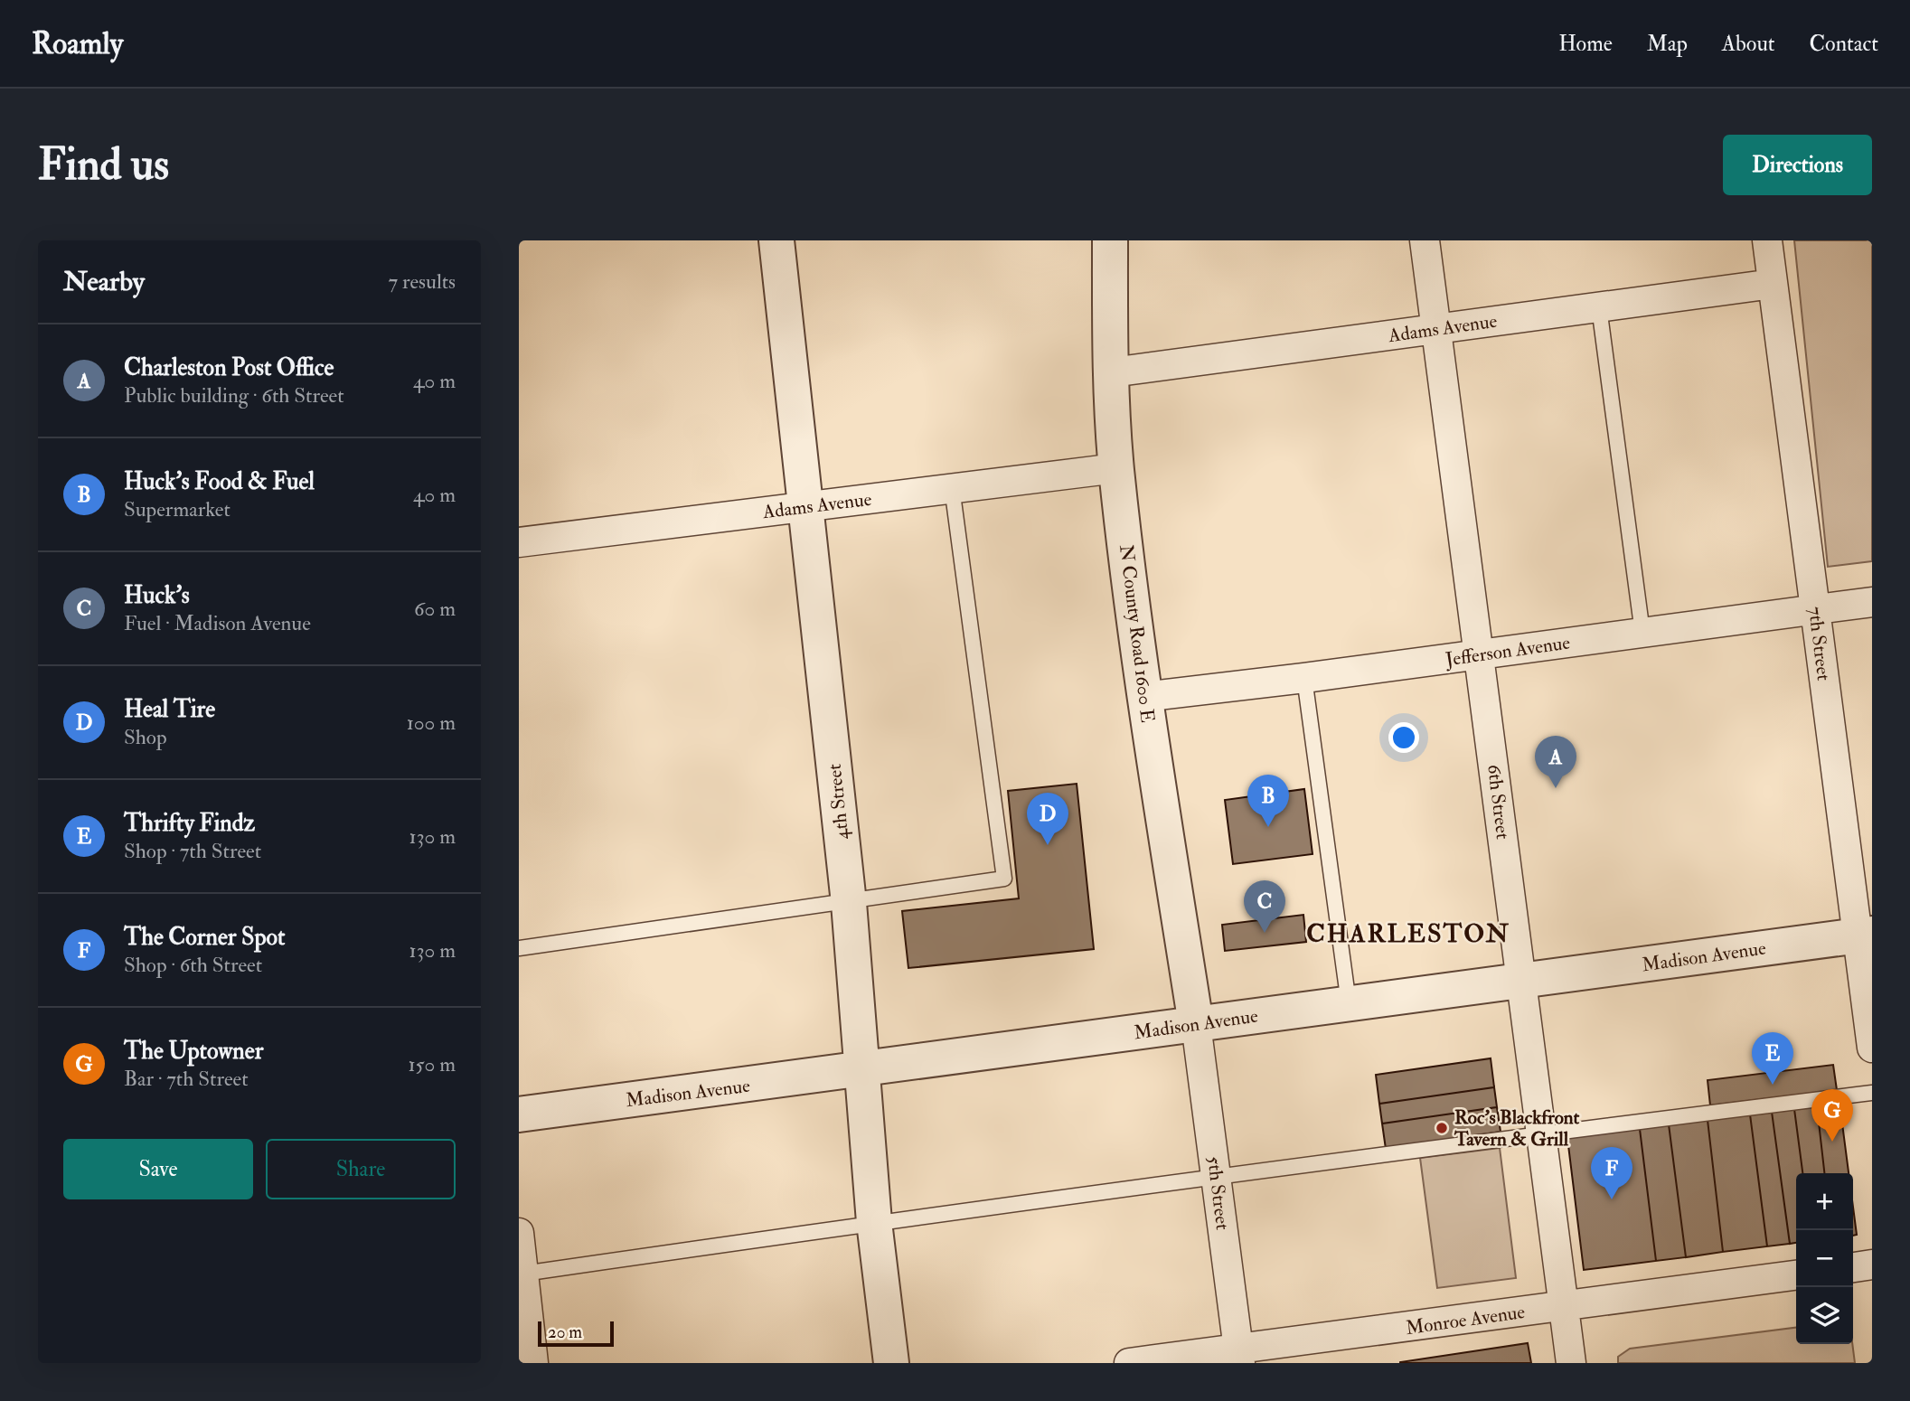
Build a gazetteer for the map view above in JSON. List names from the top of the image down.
{
  "streets": {
    "street": [
      "Adams Avenue",
      "N County Road 1600 E",
      "7th Street",
      "Jefferson Avenue",
      "4th Street",
      "6th Street",
      "Madison Avenue",
      "5th Street",
      "Monroe Avenue"
    ]
  },
  "crossings": [
    ["Adams Avenue", "N County Road 1600 E"],
    ["Adams Avenue", "7th Street"],
    ["Adams Avenue", "4th Street"],
    ["Adams Avenue", "6th Street"],
    ["N County Road 1600 E", "Jefferson Avenue"],
    ["N County Road 1600 E", "Madison Avenue"],
    ["N County Road 1600 E", "5th Street"],
    ["7th Street", "Jefferson Avenue"],
    ["7th Street", "Madison Avenue"],
    ["Jefferson Avenue", "6th Street"],
    ["4th Street", "Madison Avenue"],
    ["6th Street", "Madison Avenue"],
    ["6th Street", "Monroe Avenue"],
    ["Madison Avenue", "5th Street"],
    ["5th Street", "Monroe Avenue"]
  ],
  "districts": ["CHARLESTON"],
  "places": ["Roc's Blackfront Tavern & Grill"],
  "scale_bar": "20 m",
  "page": {
    "header": "Roamly",
    "nav": [
      "Home",
      "Map",
      "About",
      "Contact"
    ],
    "buttons": [
      "Directions",
      ["Save", "Share"]
    ],
    "title": "Find us",
    "heading": ["Nearby", "7 results"],
    "list": [
      {
        "mark": "A",
        "name": "Charleston Post Office",
        "note": "Public building · 6th Street",
        "value": "40 m"
      },
      {
        "mark": "B",
        "name": "Huck's Food & Fuel",
        "note": "Supermarket",
        "value": "40 m"
      },
      {
        "mark": "C",
        "name": "Huck's",
        "note": "Fuel · Madison Avenue",
        "value": "60 m"
      },
      {
        "mark": "D",
        "name": "Heal Tire",
        "note": "Shop",
        "value": "100 m"
      },
      {
        "mark": "E",
        "name": "Thrifty Findz",
        "note": "Shop · 7th Street",
        "value": "130 m"
      },
      {
        "mark": "F",
        "name": "The Corner Spot",
        "note": "Shop · 6th Street",
        "value": "130 m"
      },
      {
        "mark": "G",
        "name": "The Uptowner",
        "note": "Bar · 7th Street",
        "value": "150 m"
      }
    ],
    "pins": [
      "A",
      "B",
      "D",
      "C",
      "E",
      "G",
      "F"
    ],
    "map_buttons": ["+", "−"],
    "scale": "20 m"
  }
}
